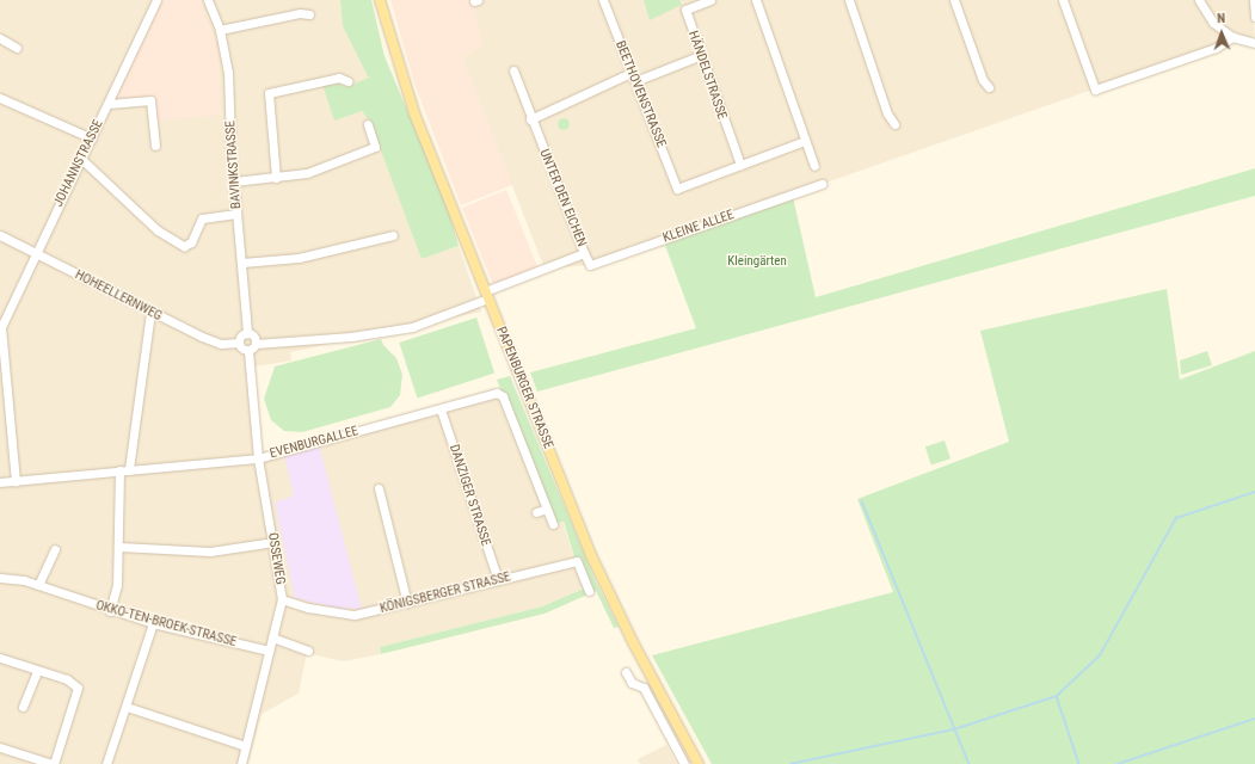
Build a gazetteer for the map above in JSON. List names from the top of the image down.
{
  "streets": {
    "main road": ["PAPENBURGER STRASSE"],
    "street": [
      "HÄNDELSTRASSE",
      "BEETHOVENSTRASSE",
      "JOHANNSTRASSE",
      "BAVINKSTRASSE",
      "UNTER DEN EICHEN",
      "KLEINE ALLEE",
      "HOHEELLERNWEG",
      "EVENBURGALLEE",
      "DANZIGER STRASSE",
      "OSSEWEG",
      "KÖNIGSBERGER STRASSE",
      "OKKO-TEN-BROEK-STRASSE"
    ]
  },
  "crossings": [
    ["HÄNDELSTRASSE", "BEETHOVENSTRASSE"],
    ["JOHANNSTRASSE", "HOHEELLERNWEG"],
    ["BAVINKSTRASSE", "HOHEELLERNWEG"],
    ["BAVINKSTRASSE", "OSSEWEG"],
    ["UNTER DEN EICHEN", "KLEINE ALLEE"],
    ["UNTER DEN EICHEN", "PAPENBURGER STRASSE"],
    ["HOHEELLERNWEG", "OSSEWEG"],
    ["EVENBURGALLEE", "DANZIGER STRASSE"],
    ["EVENBURGALLEE", "OSSEWEG"],
    ["DANZIGER STRASSE", "KÖNIGSBERGER STRASSE"],
    ["OSSEWEG", "KÖNIGSBERGER STRASSE"],
    ["OSSEWEG", "OKKO-TEN-BROEK-STRASSE"]
  ],
  "parks": ["Kleingärten"],
  "north": "top"
}
